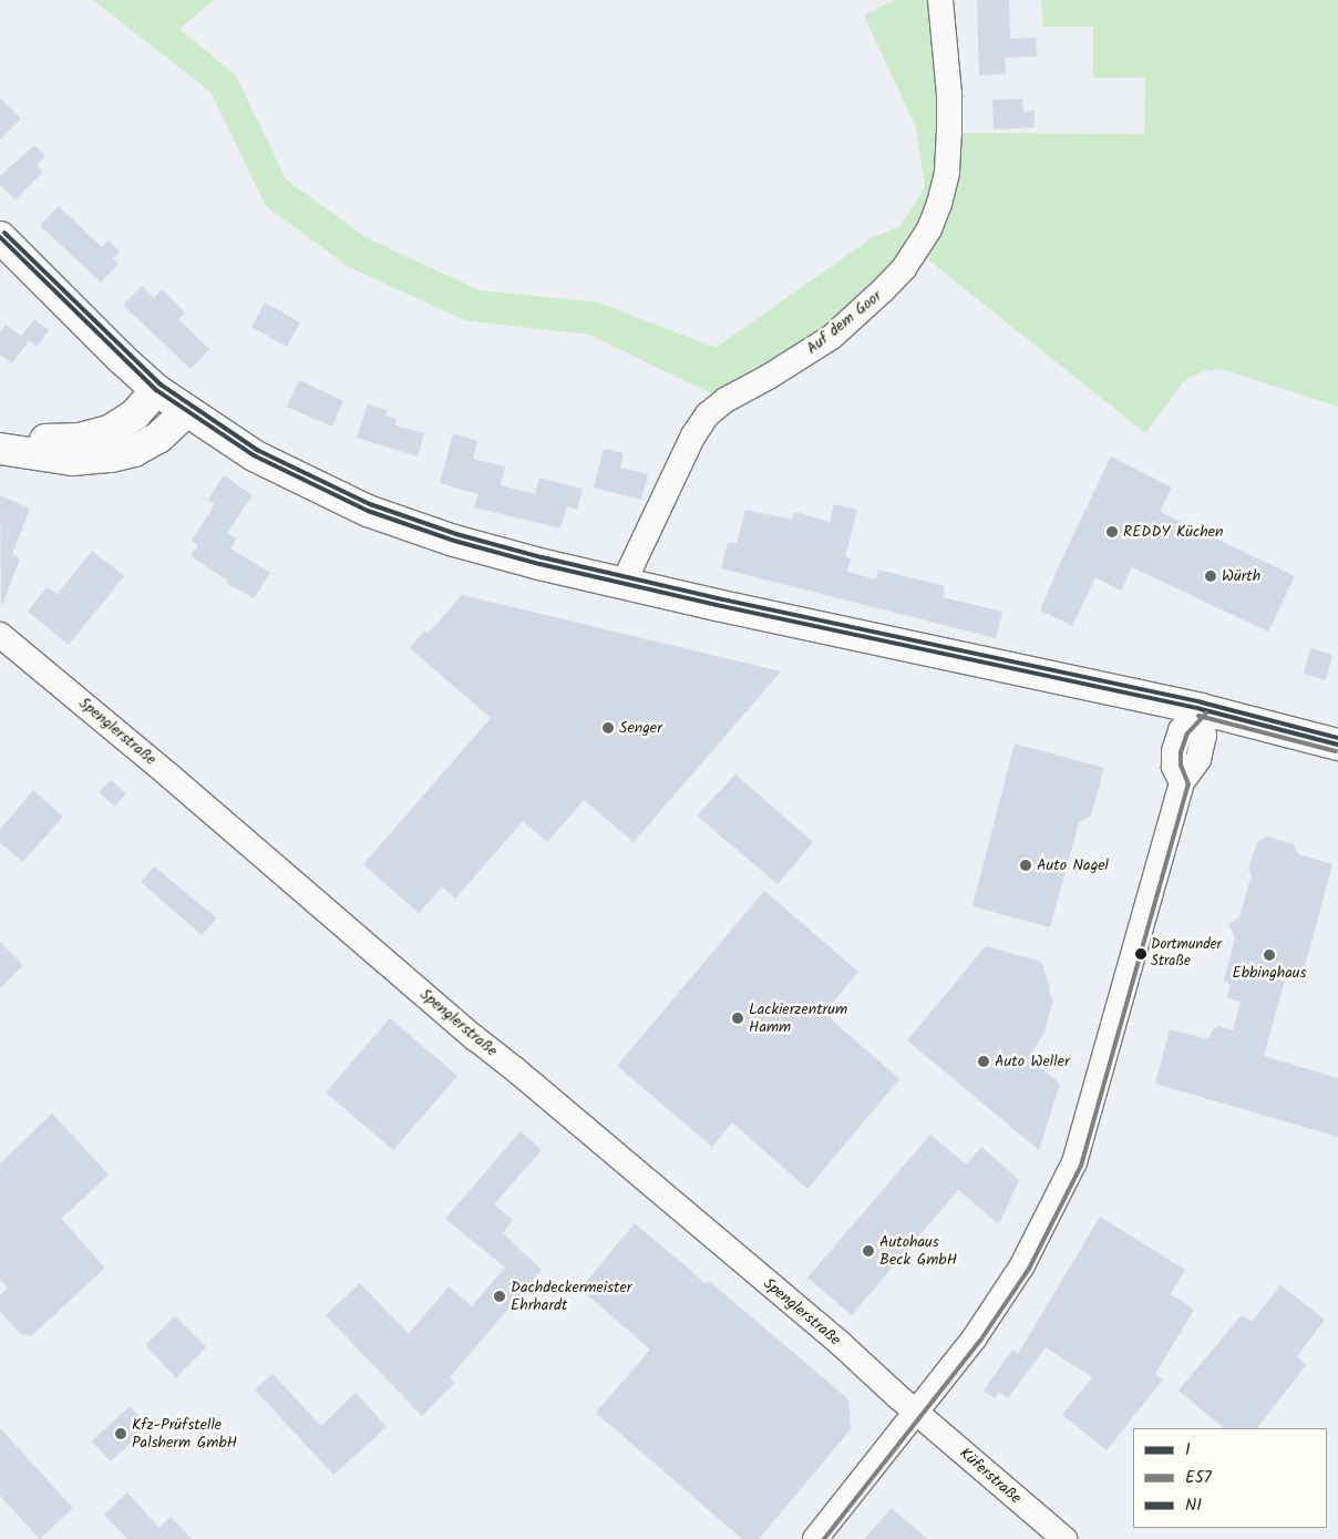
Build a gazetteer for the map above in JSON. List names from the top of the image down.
{
  "streets": {
    "street": ["Auf dem Goor", "Spenglerstraße", "Küferstraße"]
  },
  "crossings": [
    ["Spenglerstraße", "Küferstraße"]
  ],
  "places": [
    "REDDY Küchen",
    "Würth",
    "Senger",
    "Auto Nagel",
    "Dortmunder Straße",
    "Ebbinghaus",
    "Lackierzentrum Hamm",
    "Auto Weller",
    "Autohaus Beck GmbH",
    "Dachdeckermeister Ehrhardt",
    "Kfz-Prüfstelle Palsherm GmbH"
  ],
  "lines": ["transit line N1", "transit line 1", "transit line E57"],
  "legend": ["1", "E57", "N1"]
}
